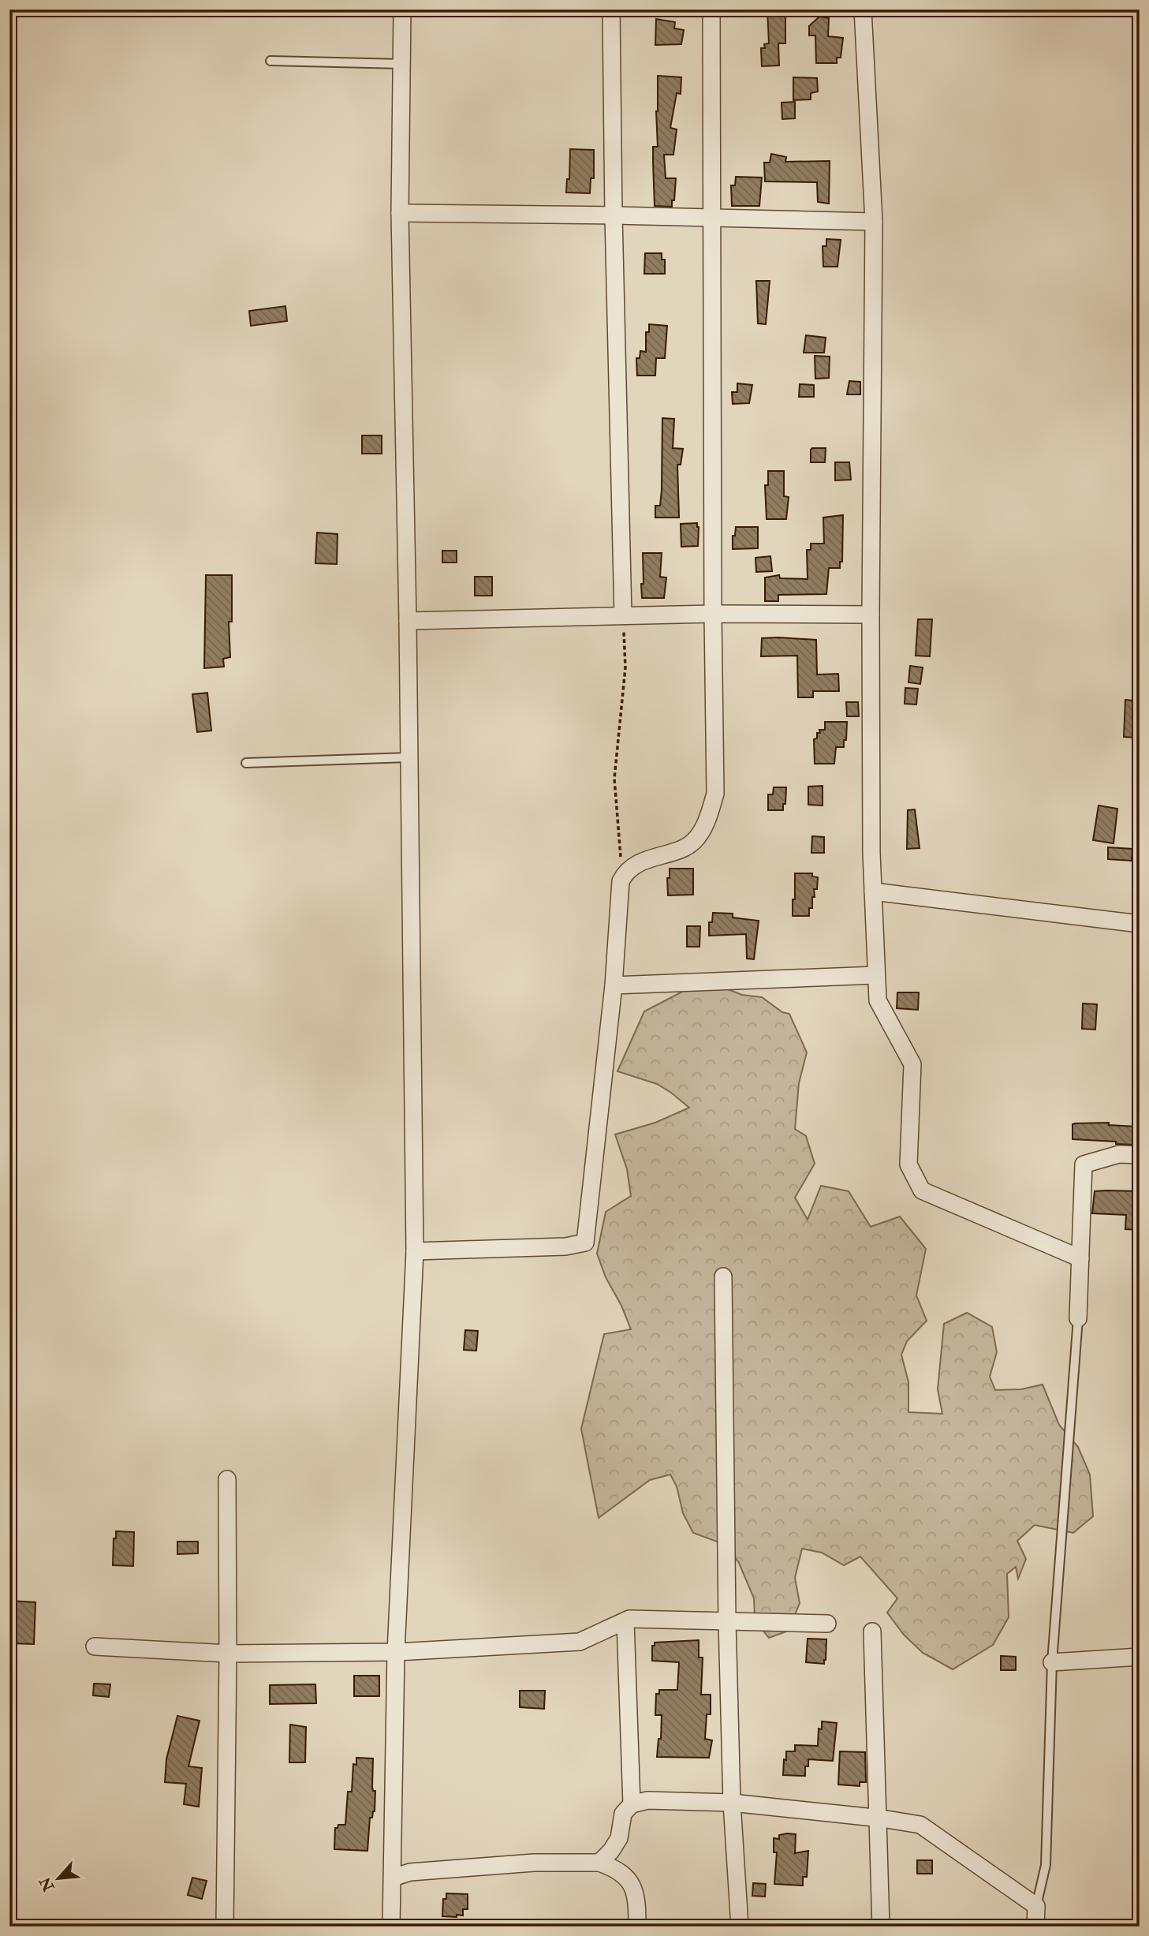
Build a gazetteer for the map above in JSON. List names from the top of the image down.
{
  "north": "bottom left"
}
